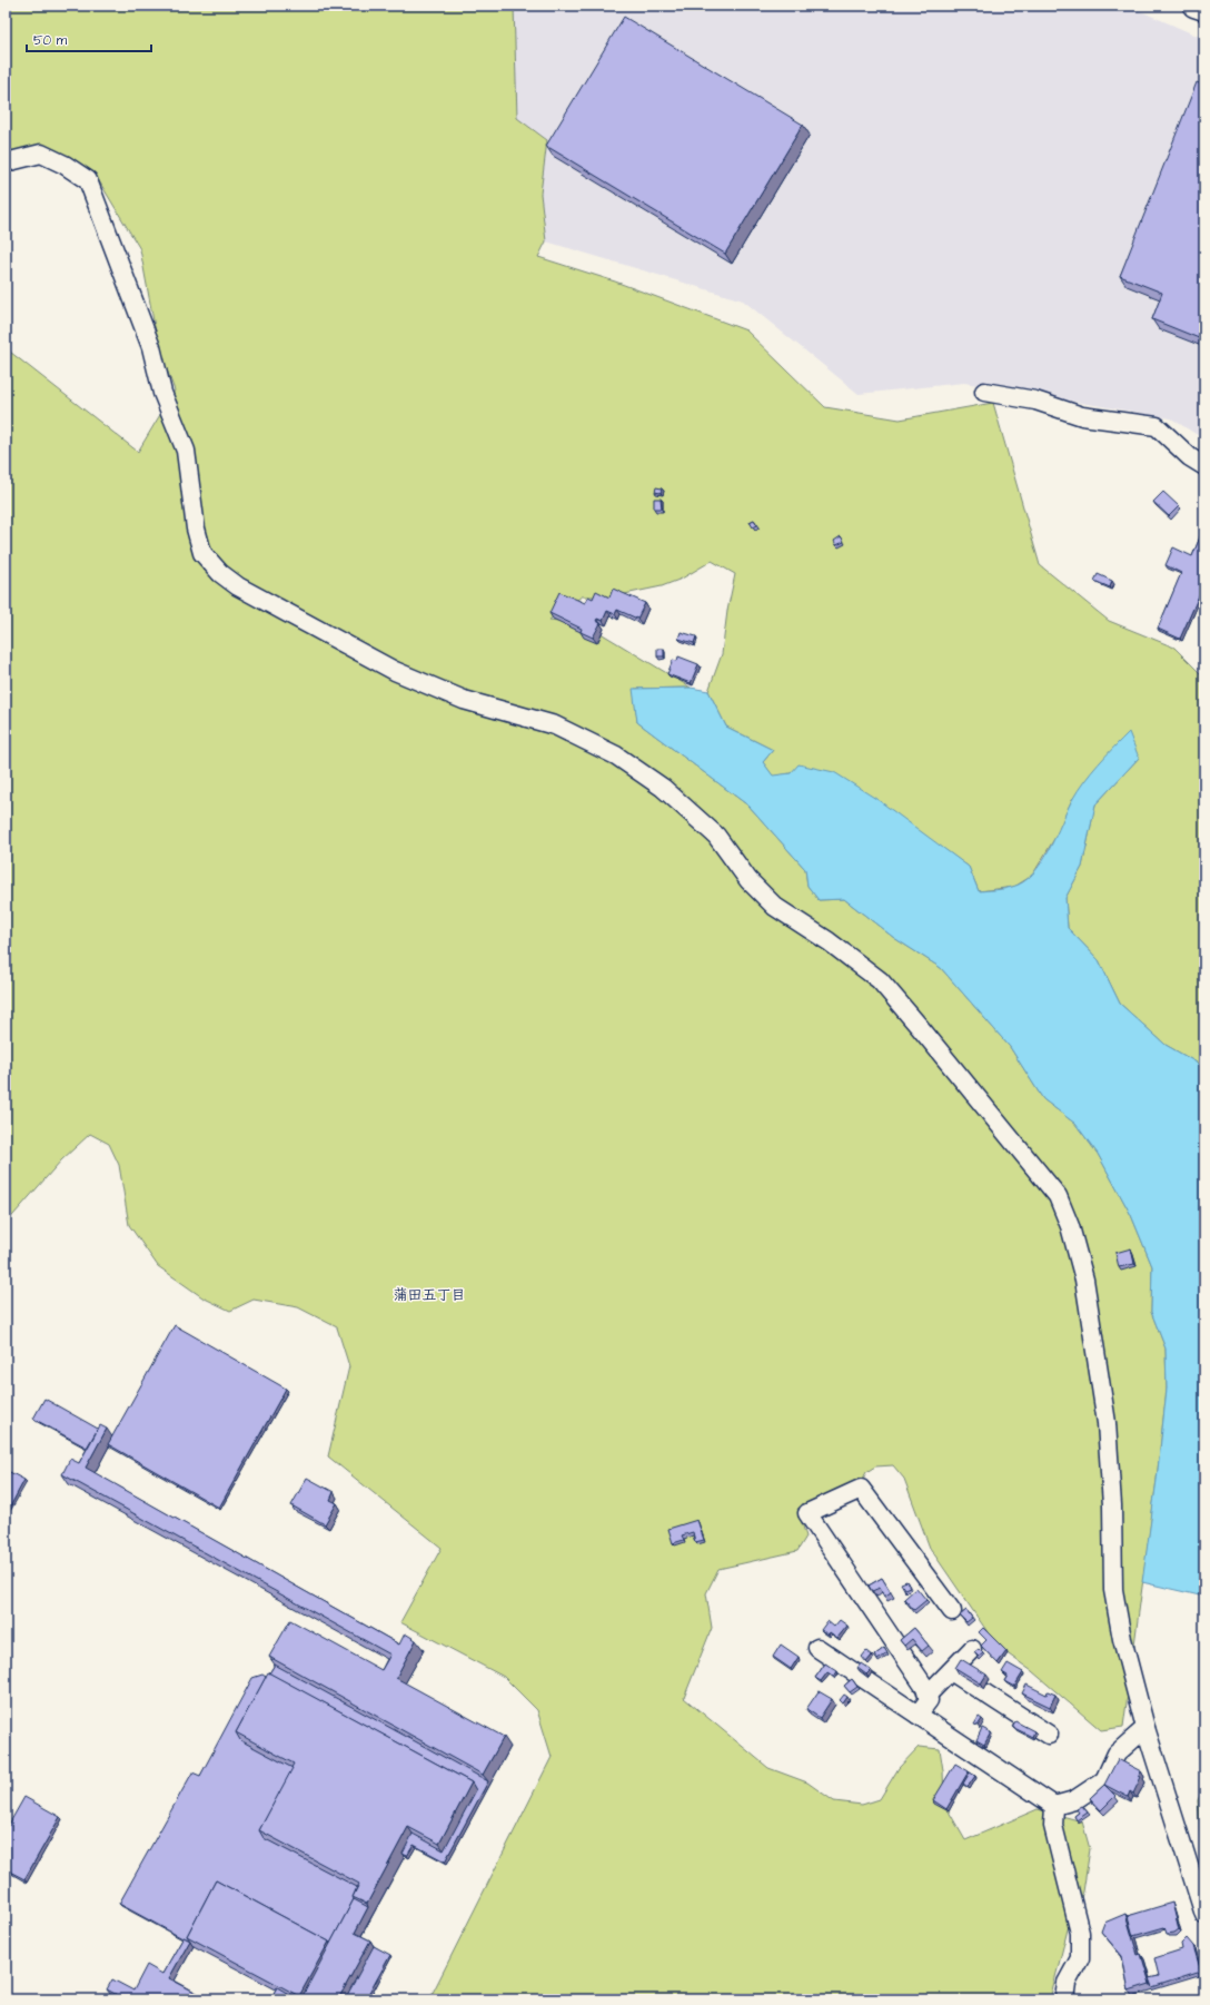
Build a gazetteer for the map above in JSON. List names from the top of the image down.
{
  "districts": ["蒲田五丁目"],
  "scale_bar": "50 m"
}
